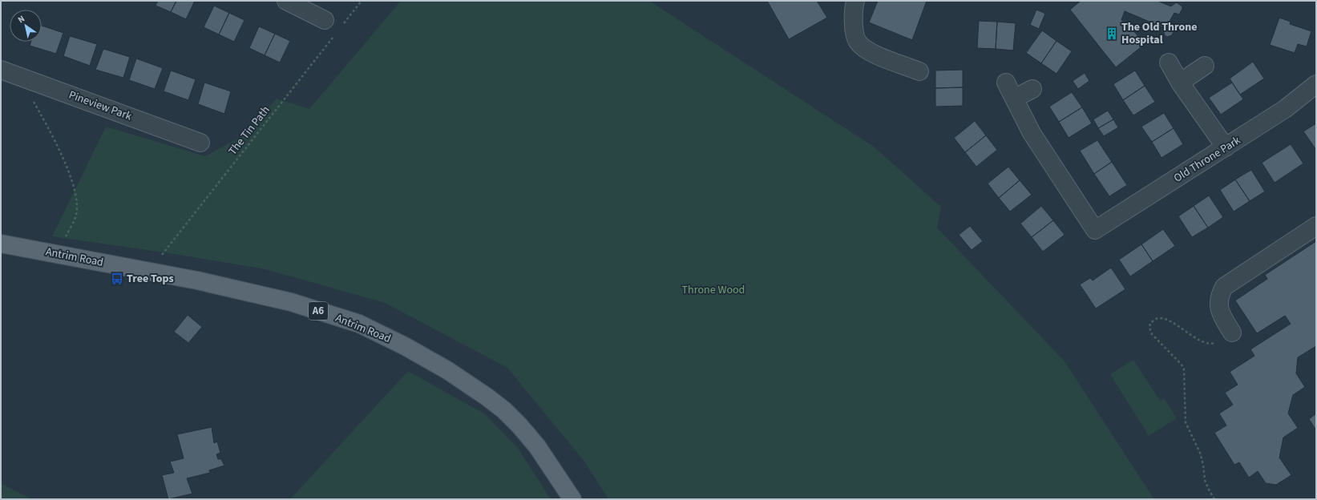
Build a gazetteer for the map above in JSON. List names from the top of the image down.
{
  "streets": {
    "main road": ["Antrim Road", "A6"],
    "street": ["Pineview Park", "Old Throne Park"],
    "path": ["The Tin Path"]
  },
  "crossings": [
    ["The Tin Path", "Antrim Road"]
  ],
  "parks": ["Throne Wood"],
  "places": {
    "building": ["The Old Throne Hospital"],
    "bus stop": ["Tree Tops"]
  },
  "north": "top left"
}
